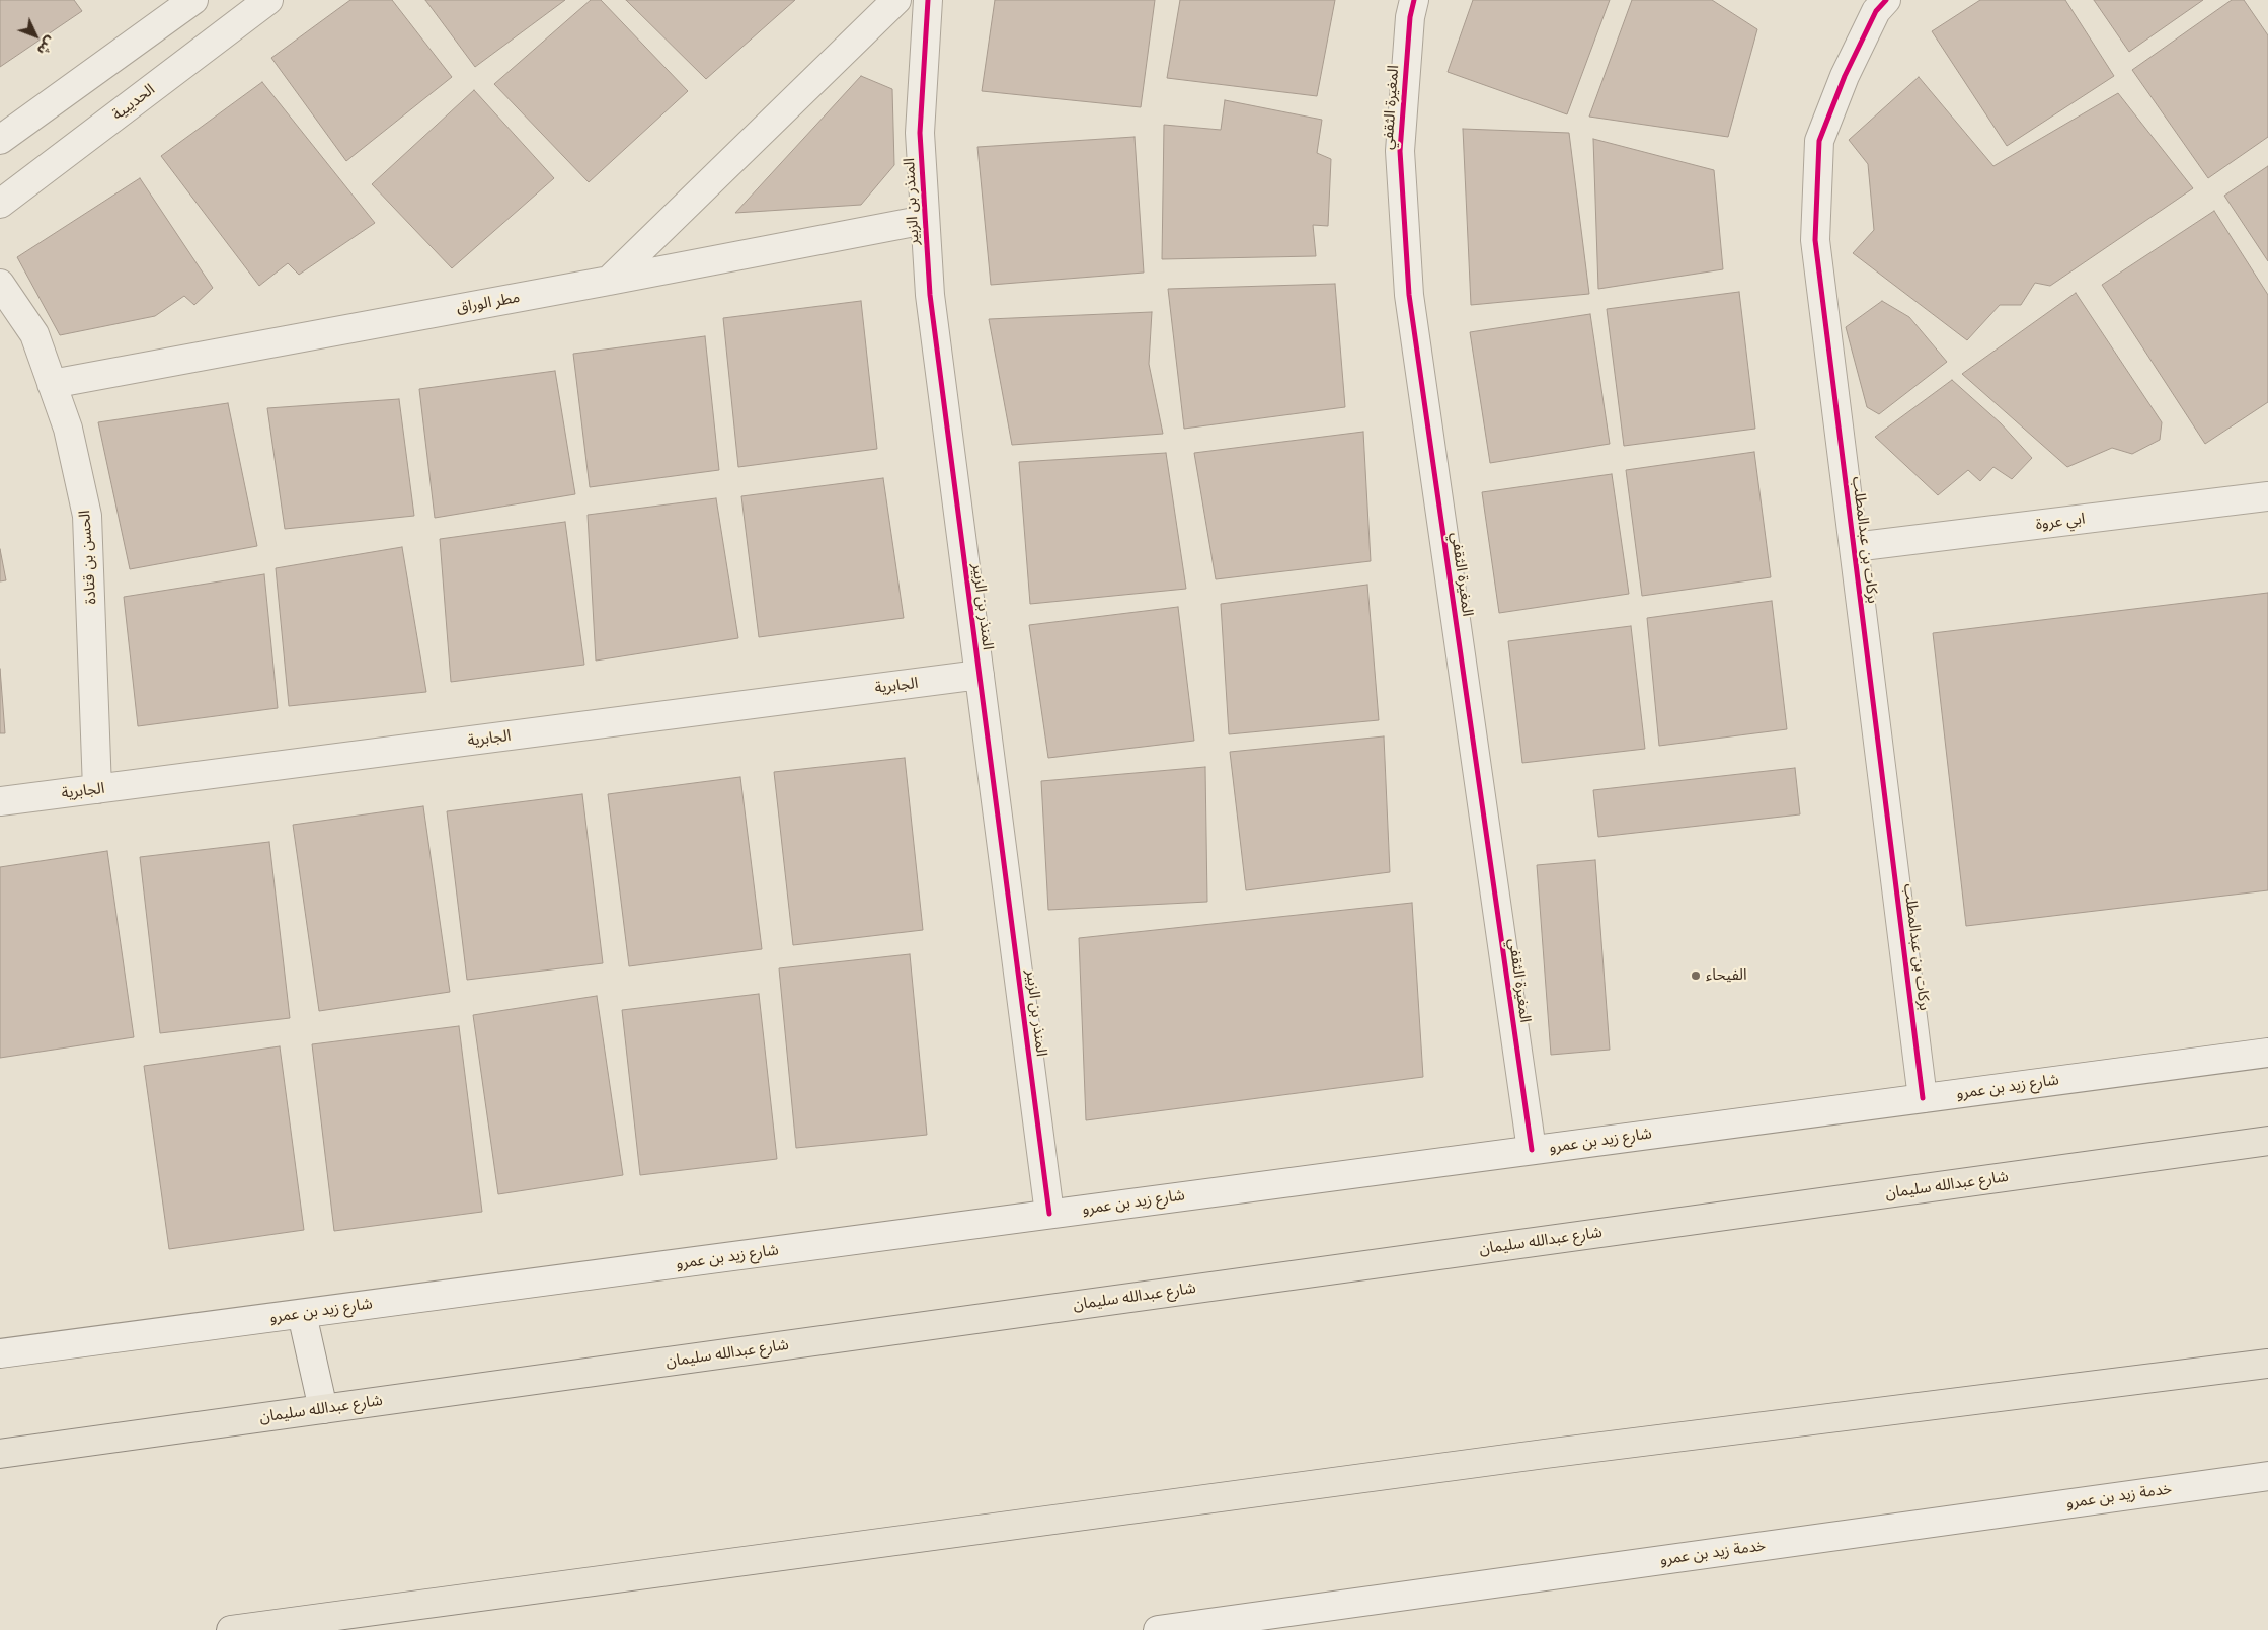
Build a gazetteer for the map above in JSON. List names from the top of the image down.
{
  "streets": {
    "main road": ["شارع عبدالله سليمان"],
    "street": [
      "الحديبية",
      "المغيرة الثقفي",
      "المنذر بن الزبير",
      "مطر الوراق",
      "ابي عروة",
      "بركات بن عبدالمطلب",
      "الحسن بن قتادة",
      "الجابرية",
      "شارع زيد بن عمرو",
      "خدمة زيد بن عمرو"
    ]
  },
  "crossings": [
    ["المغيرة الثقفي", "شارع زيد بن عمرو"],
    ["المنذر بن الزبير", "مطر الوراق"],
    ["المنذر بن الزبير", "الجابرية"],
    ["المنذر بن الزبير", "شارع زيد بن عمرو"],
    ["مطر الوراق", "الحسن بن قتادة"],
    ["ابي عروة", "بركات بن عبدالمطلب"],
    ["بركات بن عبدالمطلب", "شارع زيد بن عمرو"],
    ["الحسن بن قتادة", "الجابرية"]
  ],
  "places": ["الفيحاء"],
  "north": "bottom right"
}
